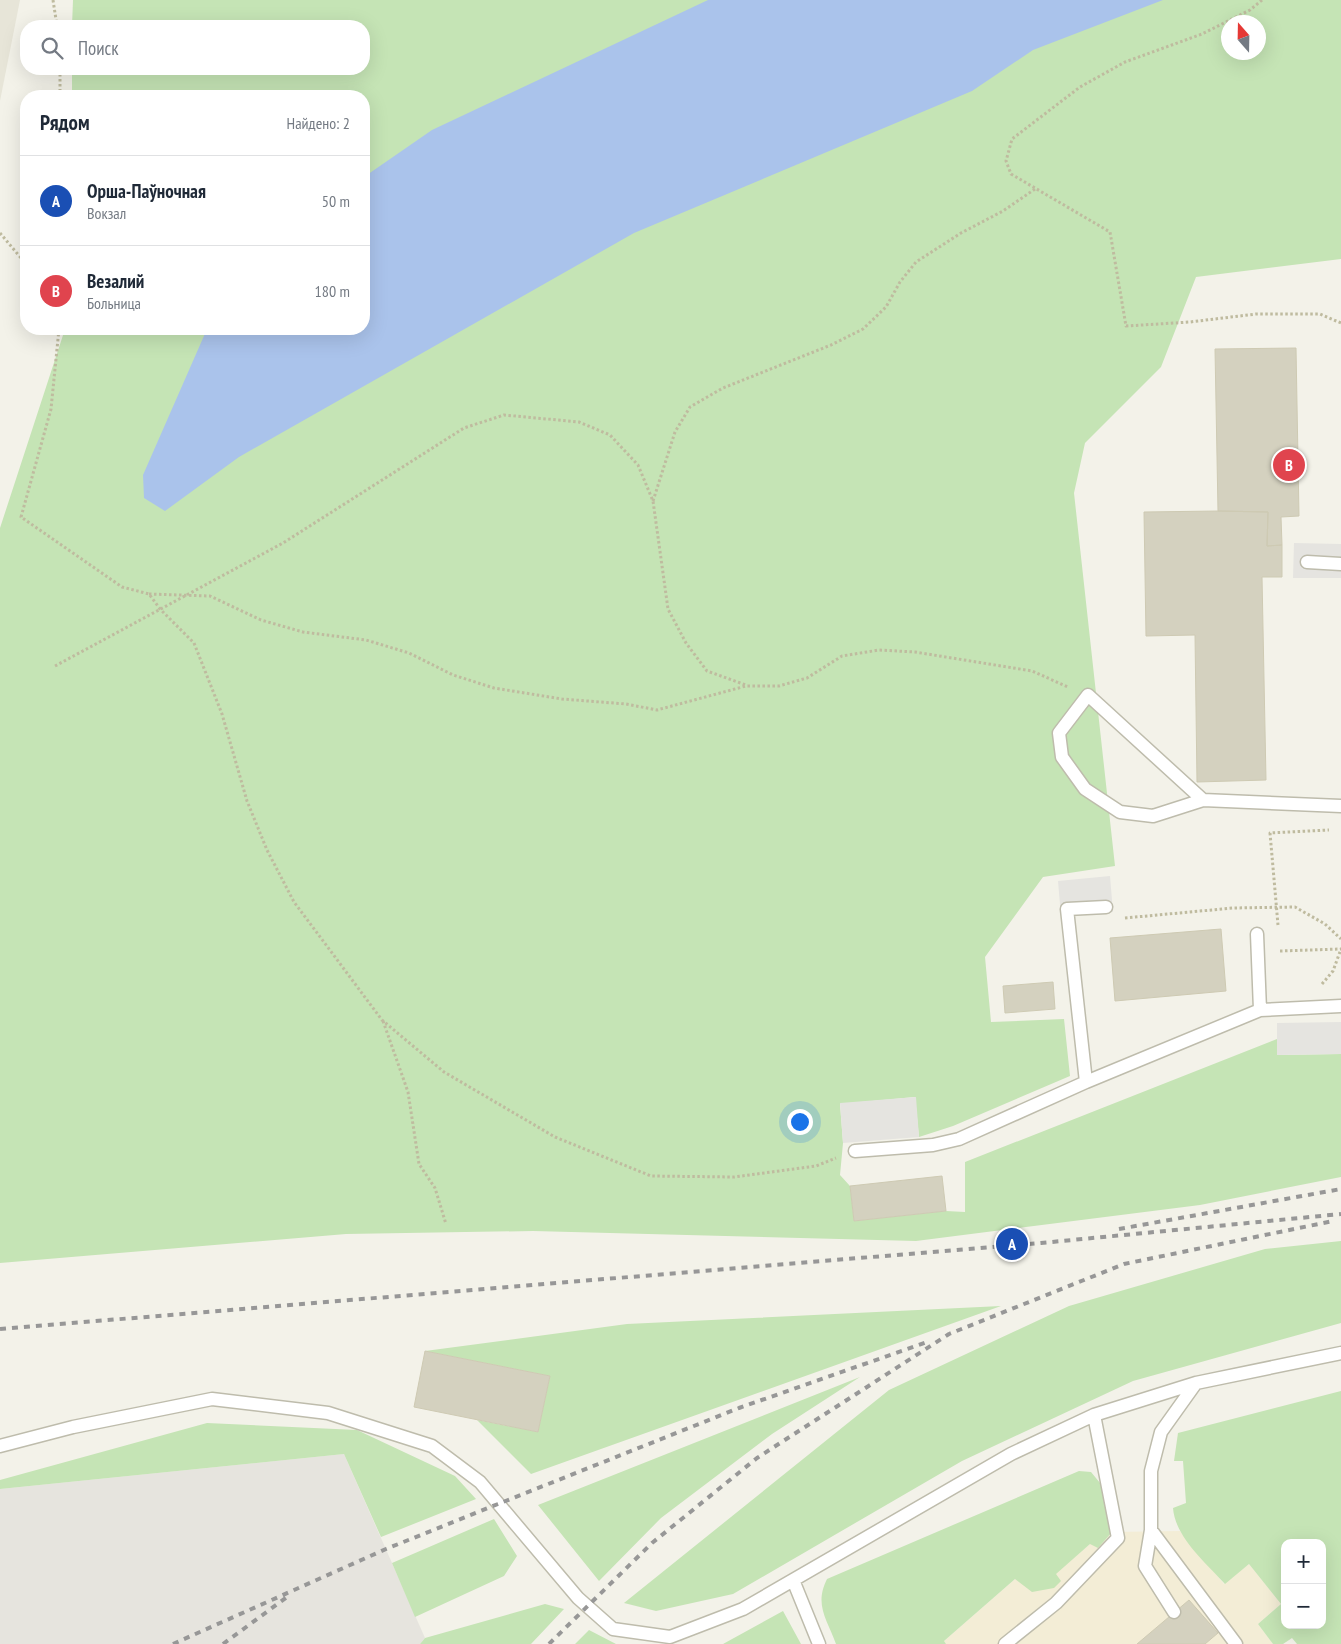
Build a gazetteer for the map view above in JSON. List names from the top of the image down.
{
  "north": "top",
  "page": {
    "search": "Поиск",
    "heading": ["Рядом", "Найдено: 2"],
    "list": [
      {
        "mark": "A",
        "name": "Орша-Паўночная",
        "note": "Вокзал",
        "value": "50 m"
      },
      {
        "mark": "B",
        "name": "Везалий",
        "note": "Больница",
        "value": "180 m"
      }
    ],
    "pins": ["B", "A"],
    "map_buttons": ["+", "−"]
  }
}
